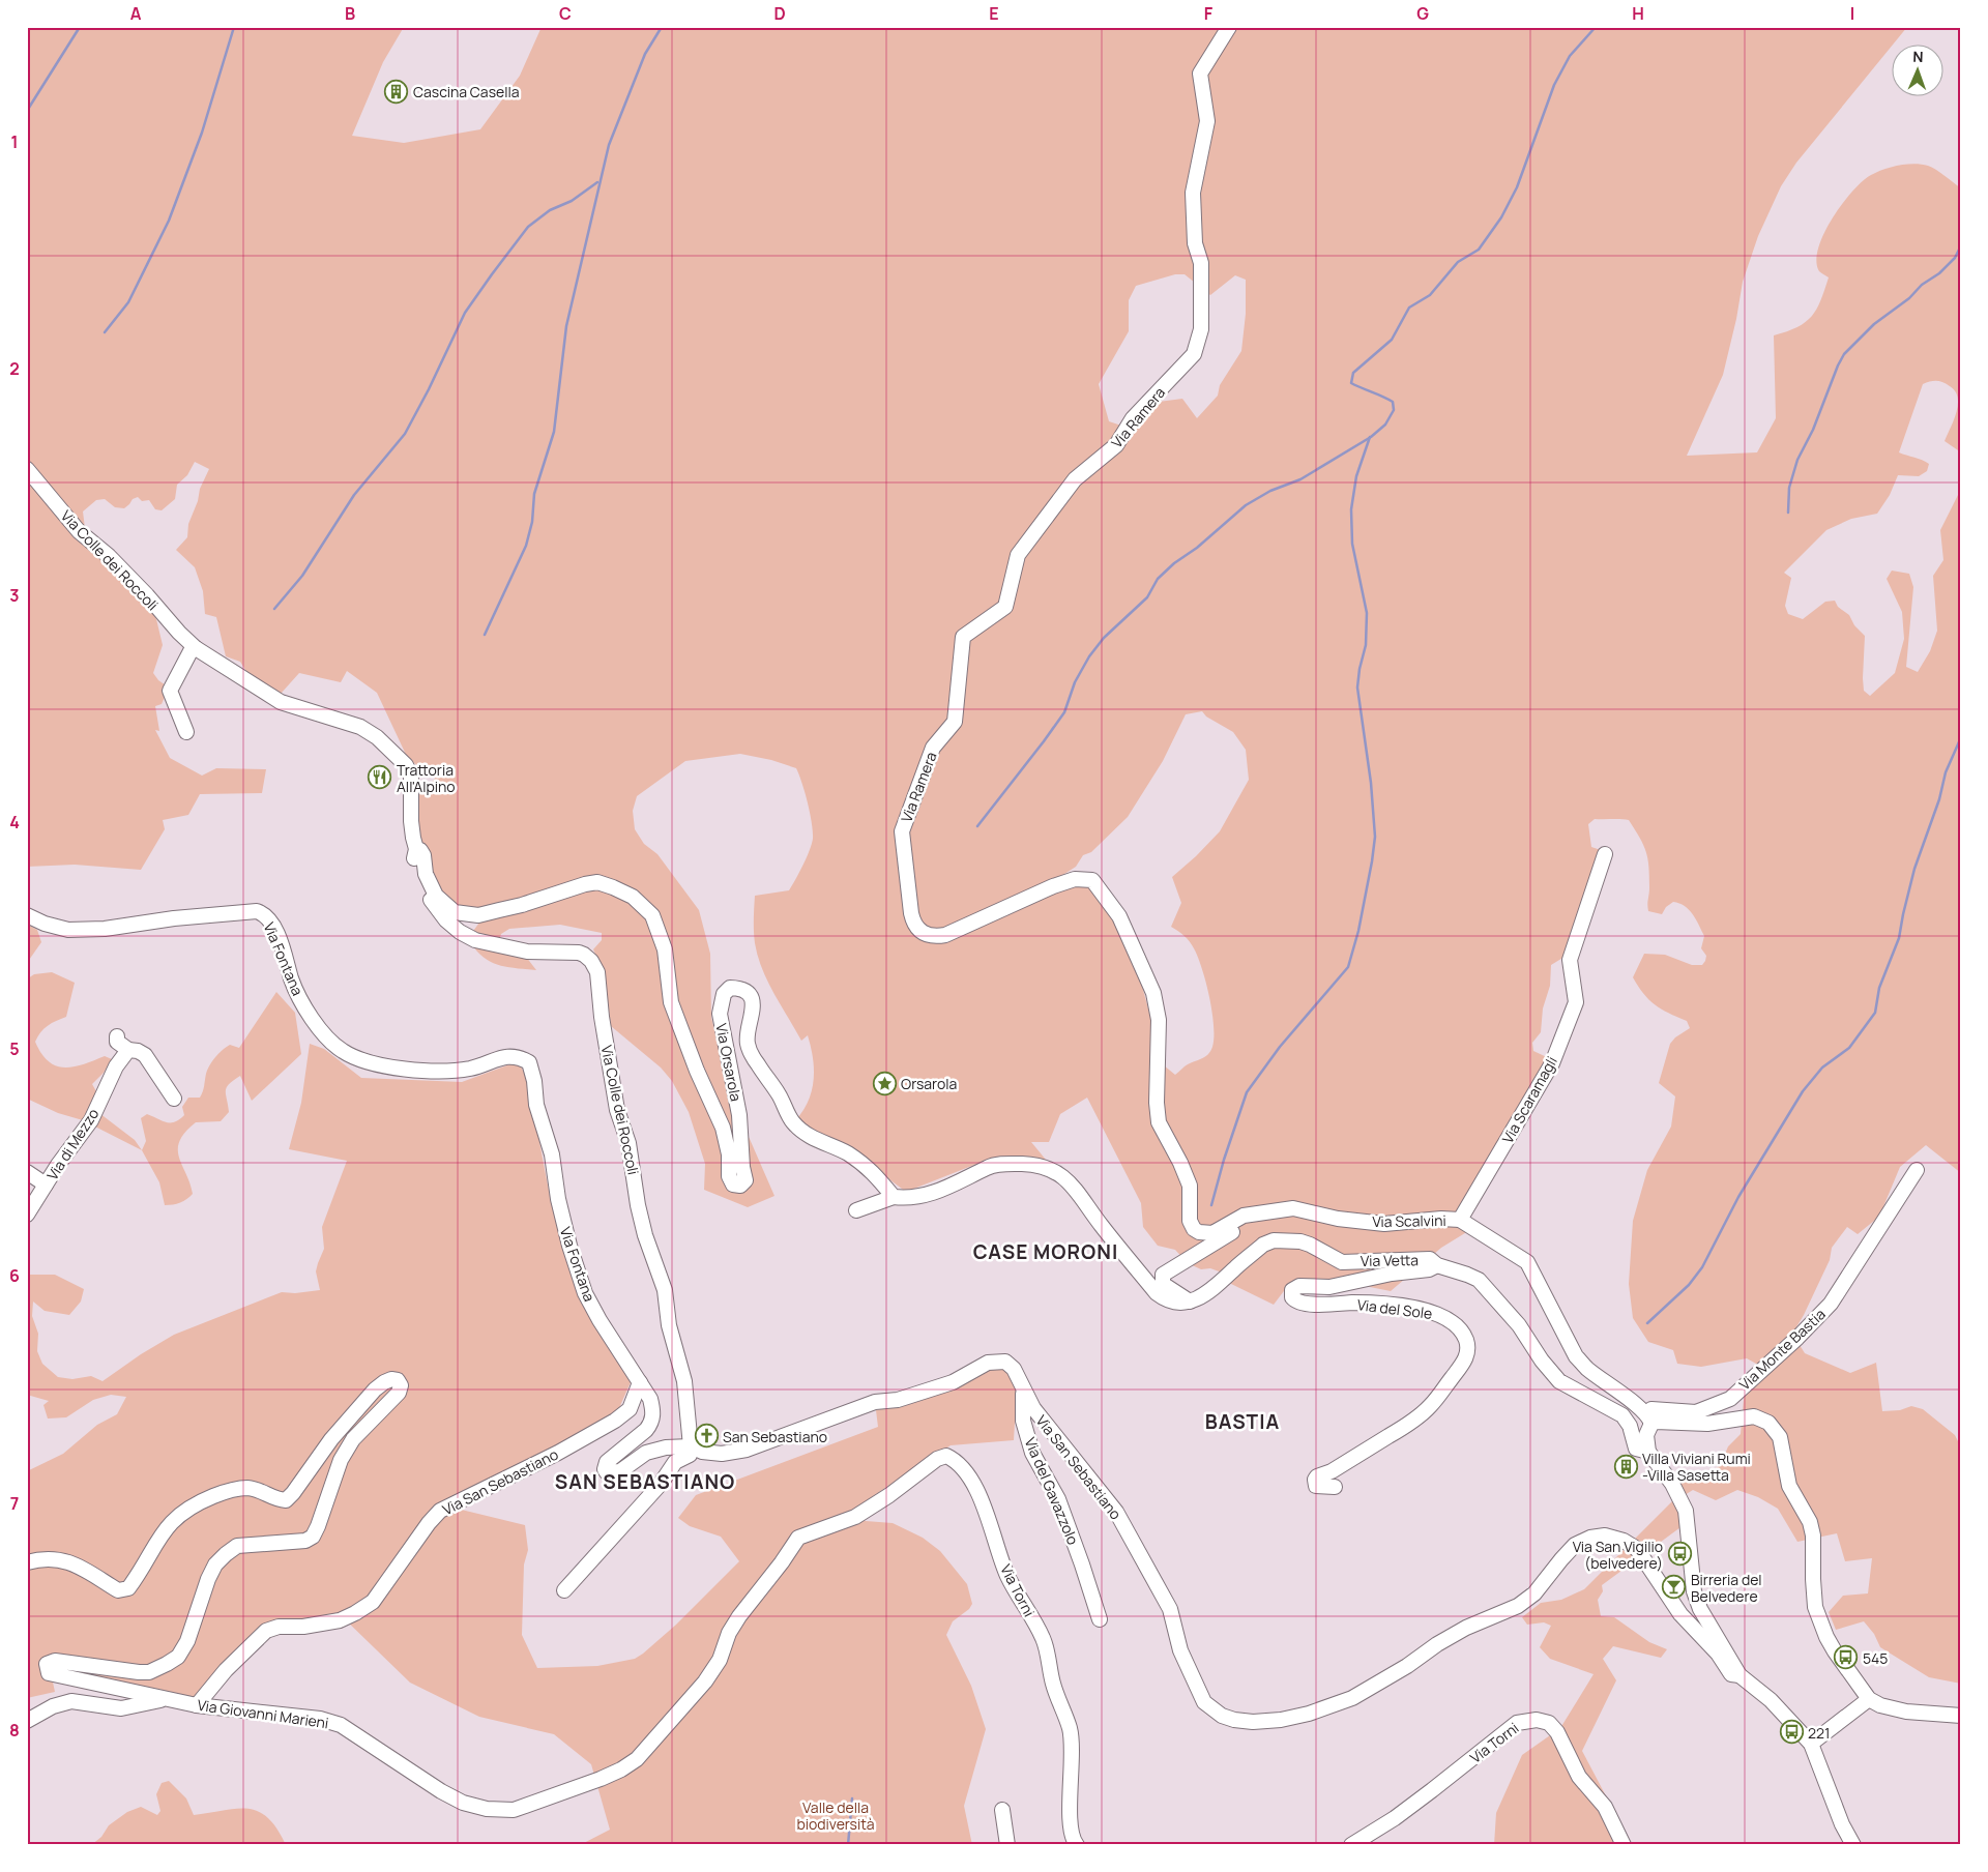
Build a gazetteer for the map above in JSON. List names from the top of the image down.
{
  "streets": {
    "street": [
      "Via Ramera",
      "Via Colle dei Roccoli",
      "Via Fontana",
      "Via Orsarola",
      "Via Scaramagli",
      "Via di Mezzo",
      "Via Scalvini",
      "Via Vetta",
      "Via del Sole",
      "Via Monte Bastia",
      "Via San Sebastiano",
      "Via del Gavazzolo",
      "Via Torni",
      "Via Giovanni Marieni"
    ]
  },
  "crossings": [
    ["Via Ramera", "Via Scalvini"],
    ["Via Colle dei Roccoli", "Via Orsarola"],
    ["Via Colle dei Roccoli", "Via San Sebastiano"],
    ["Via Fontana", "Via San Sebastiano"],
    ["Via Scaramagli", "Via Scalvini"],
    ["Via Scalvini", "Via Vetta"],
    ["Via Scalvini", "Via Monte Bastia"],
    ["Via Vetta", "Via del Sole"],
    ["Via San Sebastiano", "Via del Gavazzolo"],
    ["Via San Sebastiano", "Via Giovanni Marieni"],
    ["Via Torni", "Via Giovanni Marieni"]
  ],
  "districts": ["CASE MORONI", "BASTIA", "SAN SEBASTIANO"],
  "parks": ["Valle della biodiversità"],
  "places": {
    "building": ["Cascina Casella", "Villa Viviani Rumi -Villa Sasetta"],
    "restaurant": ["Trattoria All'Alpino"],
    "place": ["Orsarola"],
    "church": ["San Sebastiano"],
    "bus stop": ["Via San Vigilio (belvedere)", "545", "221"],
    "bar": ["Birreria del Belvedere"]
  },
  "north": "top",
  "grid": {
    "columns": [
      "A",
      "B",
      "C",
      "D",
      "E",
      "F",
      "G",
      "H",
      "I"
    ],
    "rows": [
      "1",
      "2",
      "3",
      "4",
      "5",
      "6",
      "7",
      "8"
    ]
  }
}
